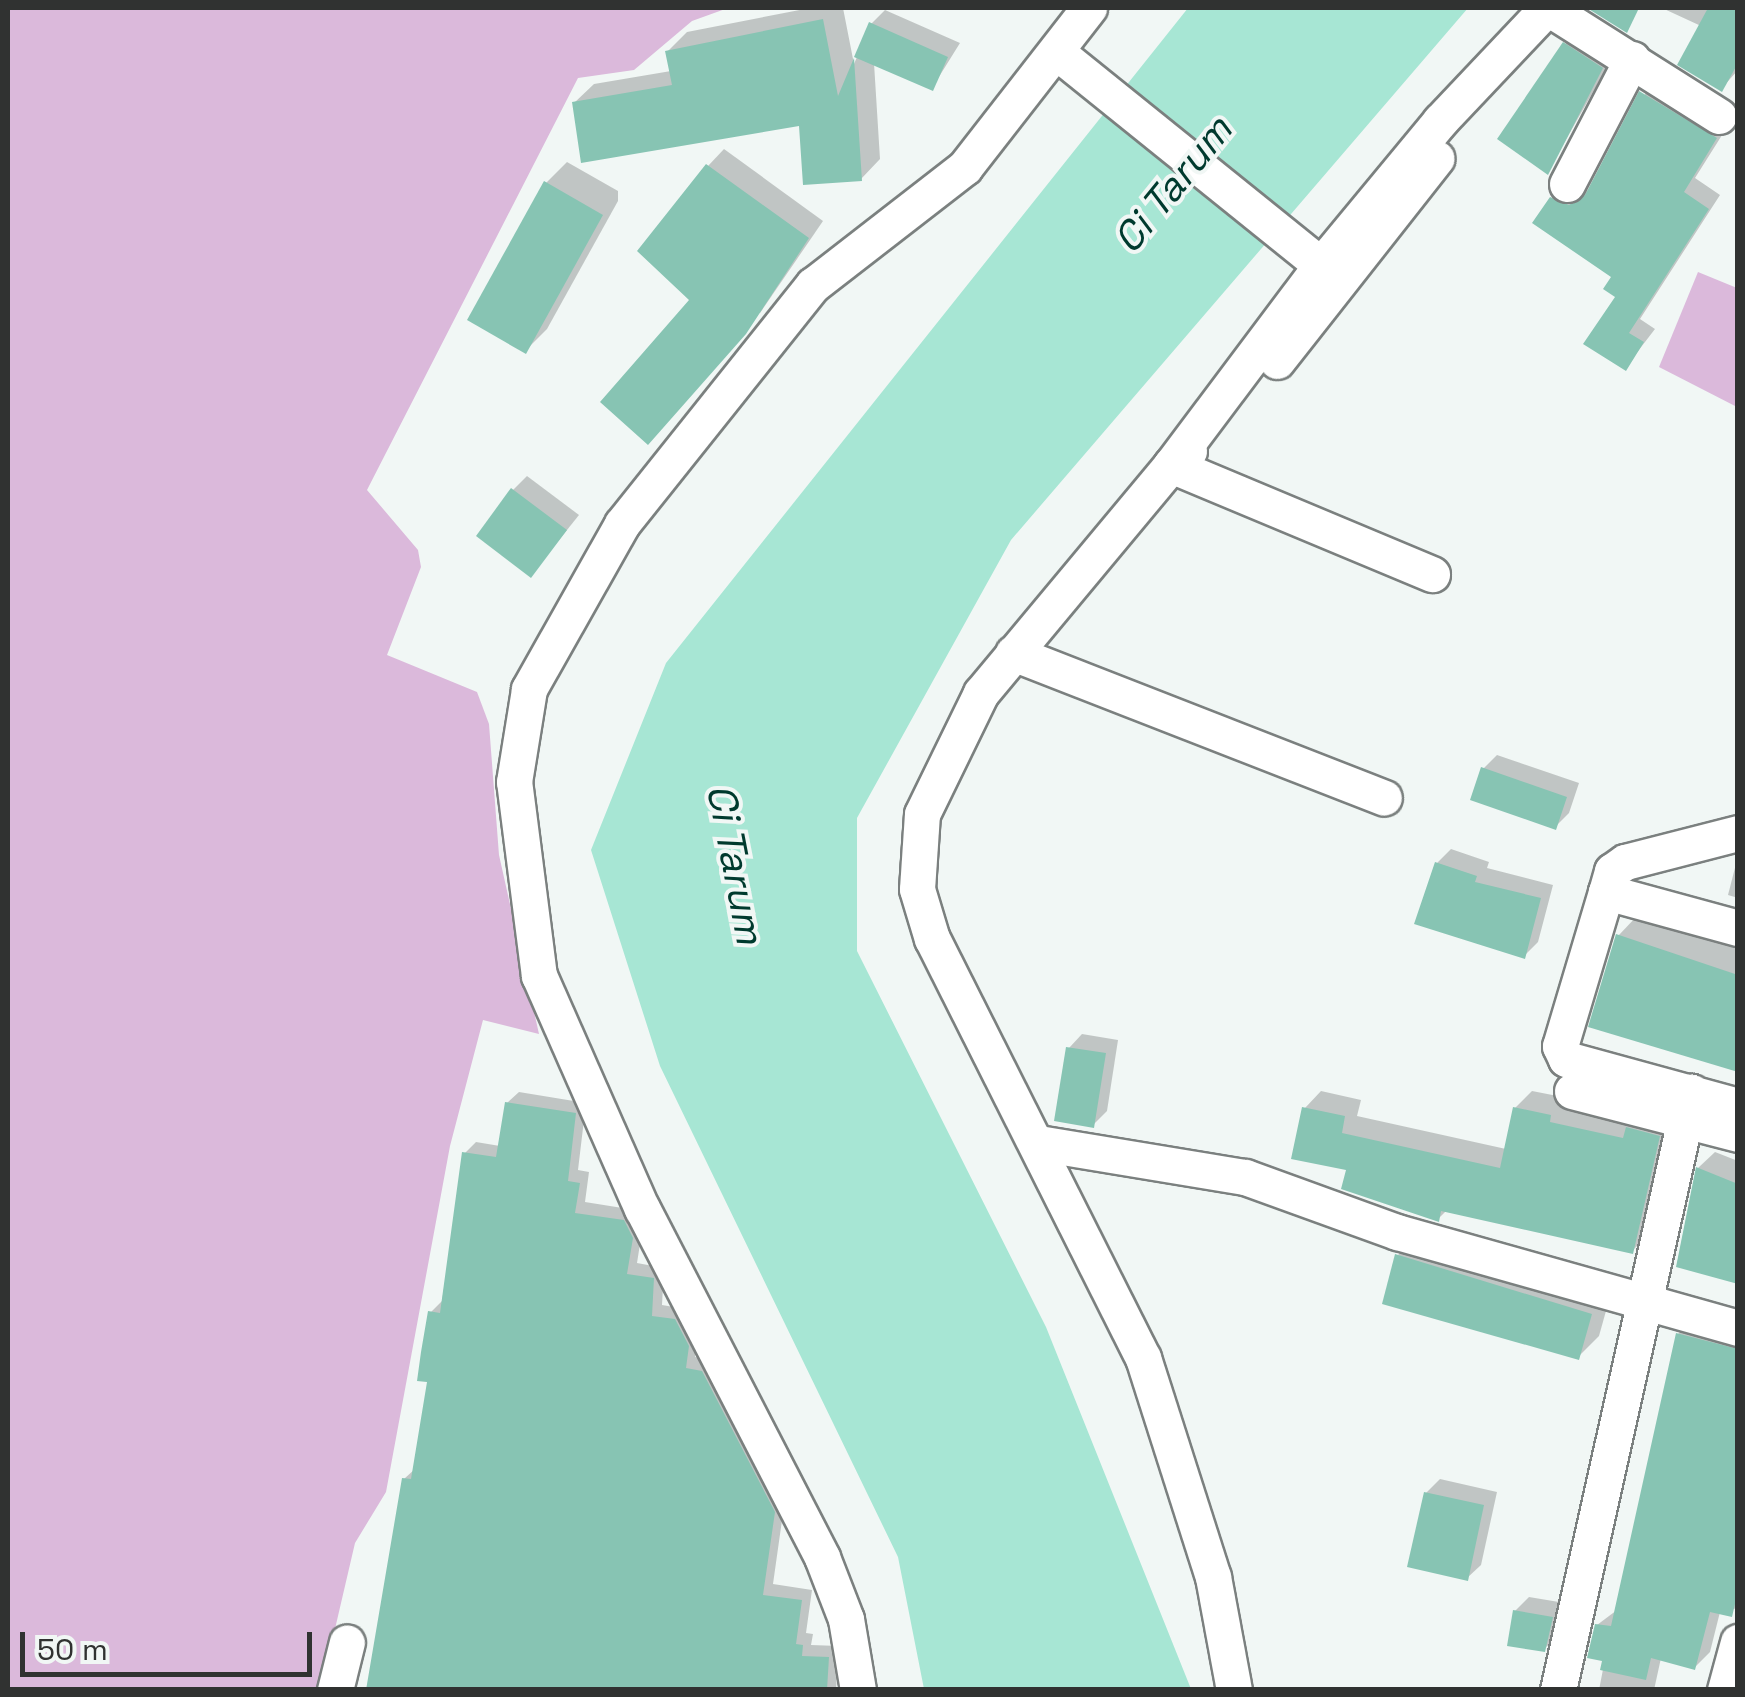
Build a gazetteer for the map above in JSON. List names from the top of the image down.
{
  "water": ["Ci Tarum"],
  "scale_bar": "50 m"
}
